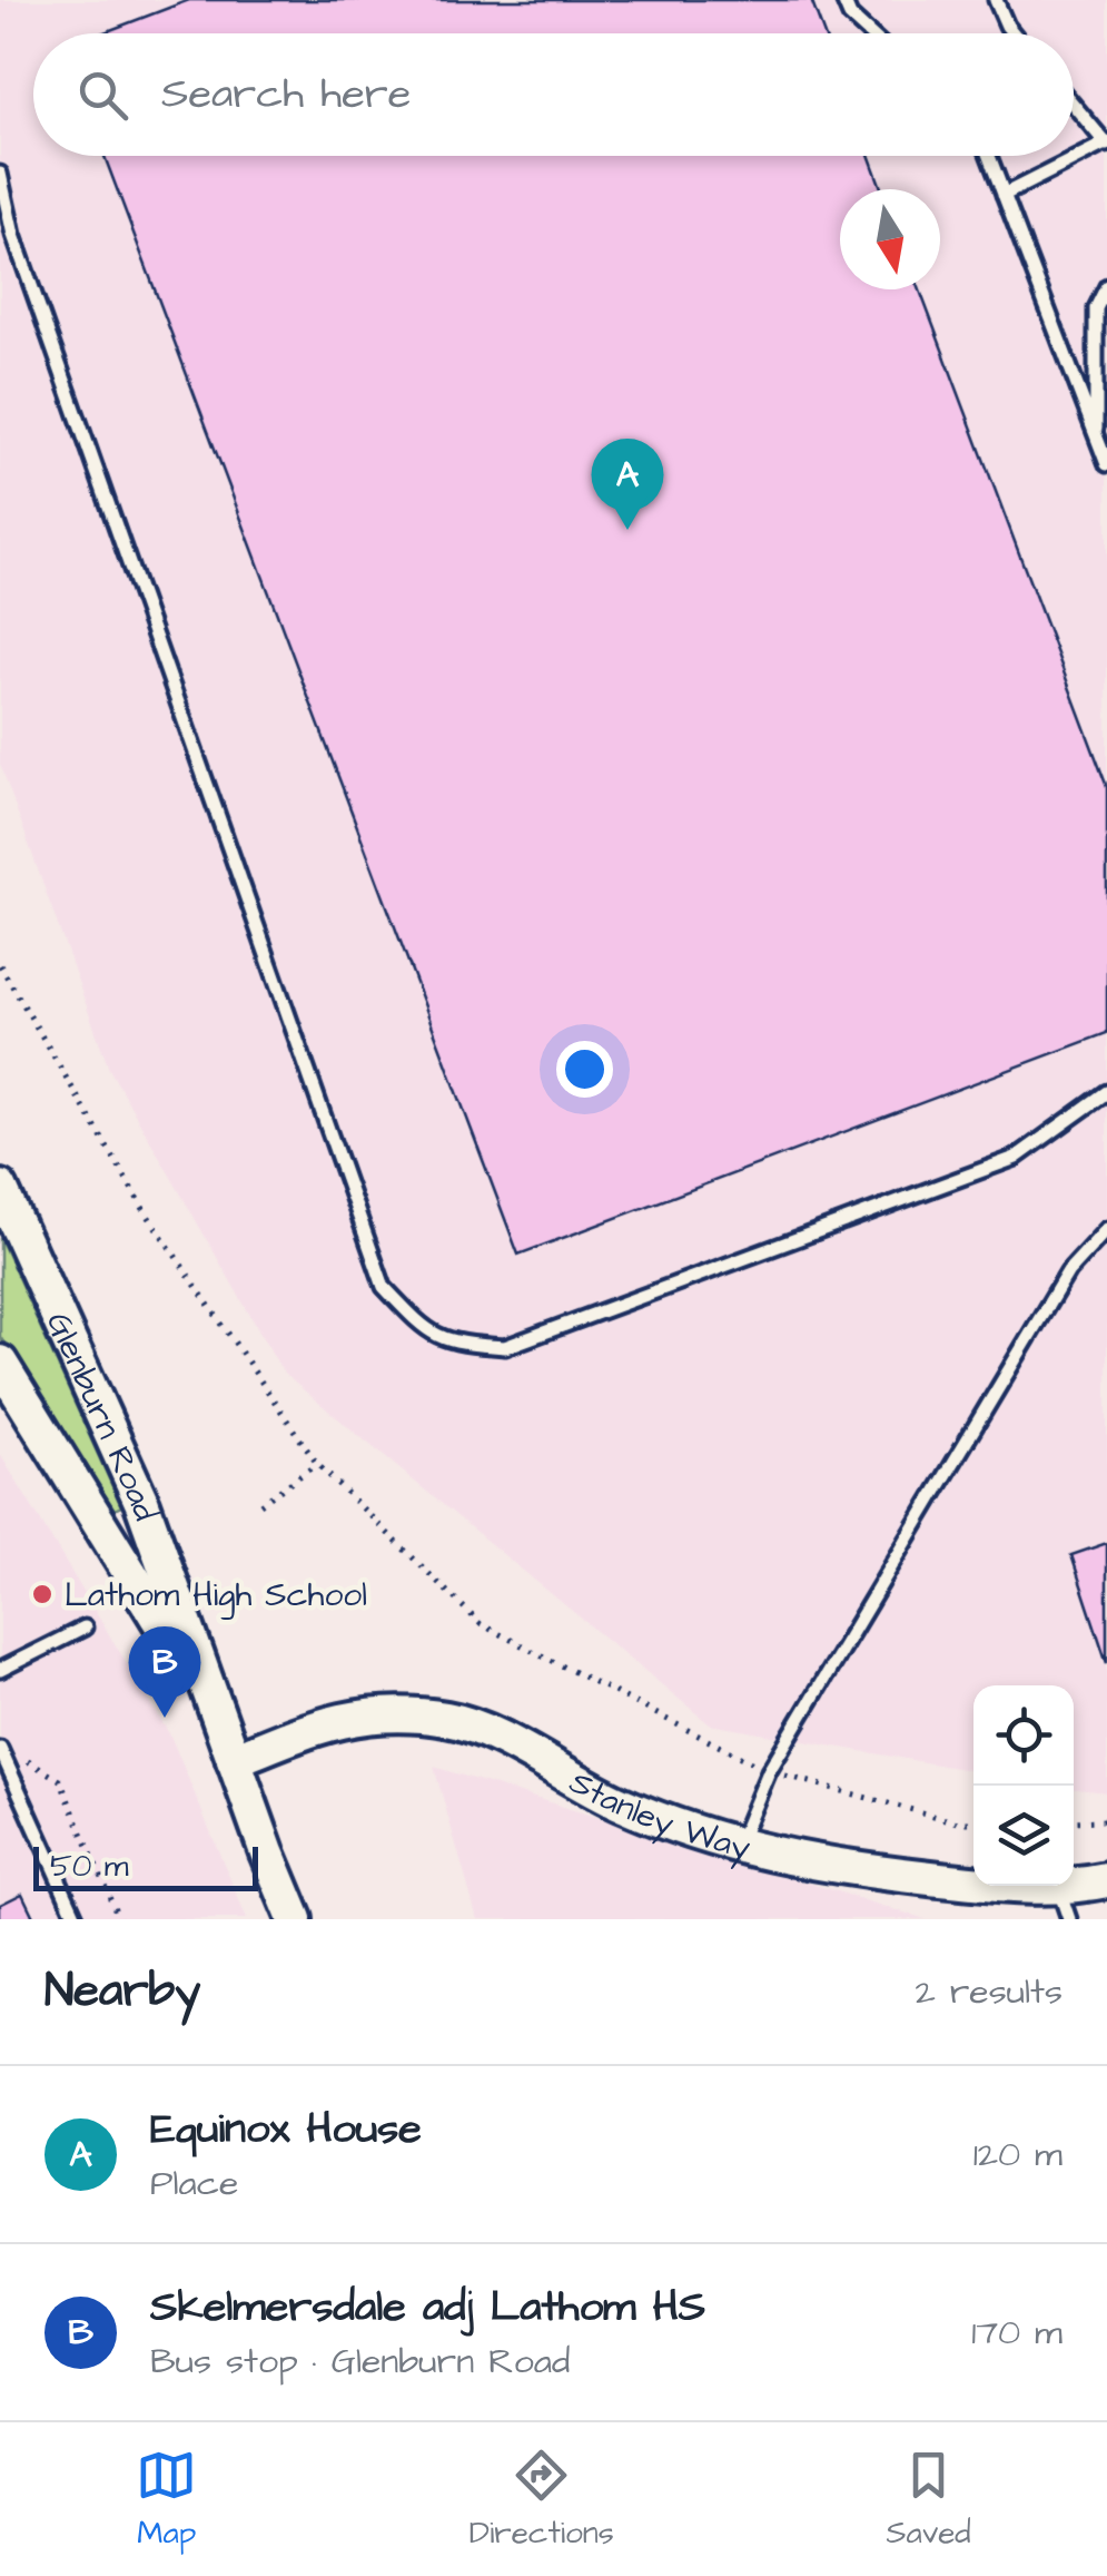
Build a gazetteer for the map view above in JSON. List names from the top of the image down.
{
  "streets": {
    "street": ["Glenburn Road", "Stanley Way"]
  },
  "crossings": [
    ["Glenburn Road", "Stanley Way"]
  ],
  "places": ["Lathom High School"],
  "scale_bar": "50 m",
  "north": "bottom",
  "page": {
    "search": "Search here",
    "pins": ["A", "B"],
    "scale": "50 m",
    "heading": ["Nearby", "2 results"],
    "list": [
      {
        "mark": "A",
        "name": "Equinox House",
        "note": "Place",
        "value": "120 m"
      },
      {
        "mark": "B",
        "name": "Skelmersdale adj Lathom HS",
        "note": "Bus stop · Glenburn Road",
        "value": "170 m"
      }
    ],
    "nav": ["Map", "Directions", "Saved"]
  }
}
